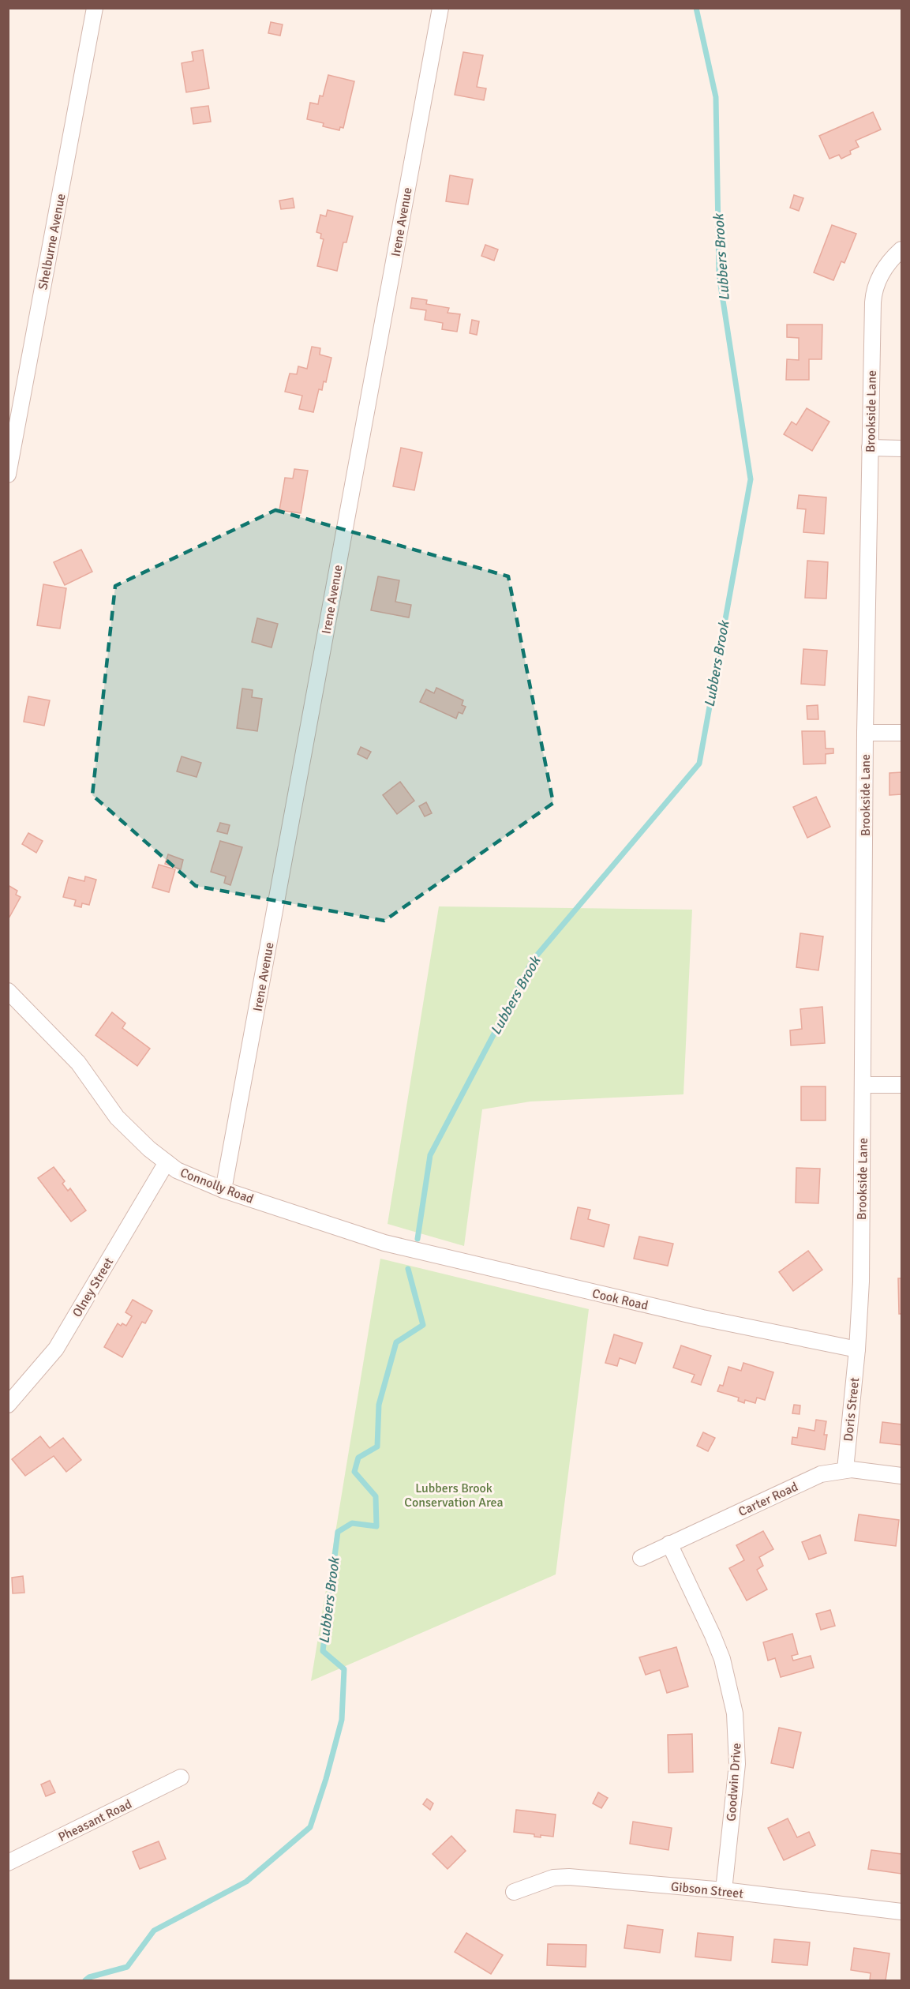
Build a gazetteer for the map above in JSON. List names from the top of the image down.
{
  "streets": {
    "street": [
      "Irene Avenue",
      "Shelburne Avenue",
      "Brookside Lane",
      "Connolly Road",
      "Olney Street",
      "Cook Road",
      "Doris Street",
      "Carter Road",
      "Goodwin Drive",
      "Pheasant Road",
      "Gibson Street"
    ]
  },
  "crossings": [
    ["Irene Avenue", "Connolly Road"],
    ["Brookside Lane", "Cook Road"],
    ["Brookside Lane", "Doris Street"],
    ["Connolly Road", "Olney Street"],
    ["Connolly Road", "Cook Road"],
    ["Cook Road", "Doris Street"],
    ["Doris Street", "Carter Road"],
    ["Carter Road", "Goodwin Drive"],
    ["Goodwin Drive", "Gibson Street"]
  ],
  "water": ["Lubbers Brook"],
  "parks": ["Lubbers Brook Conservation Area"]
}
